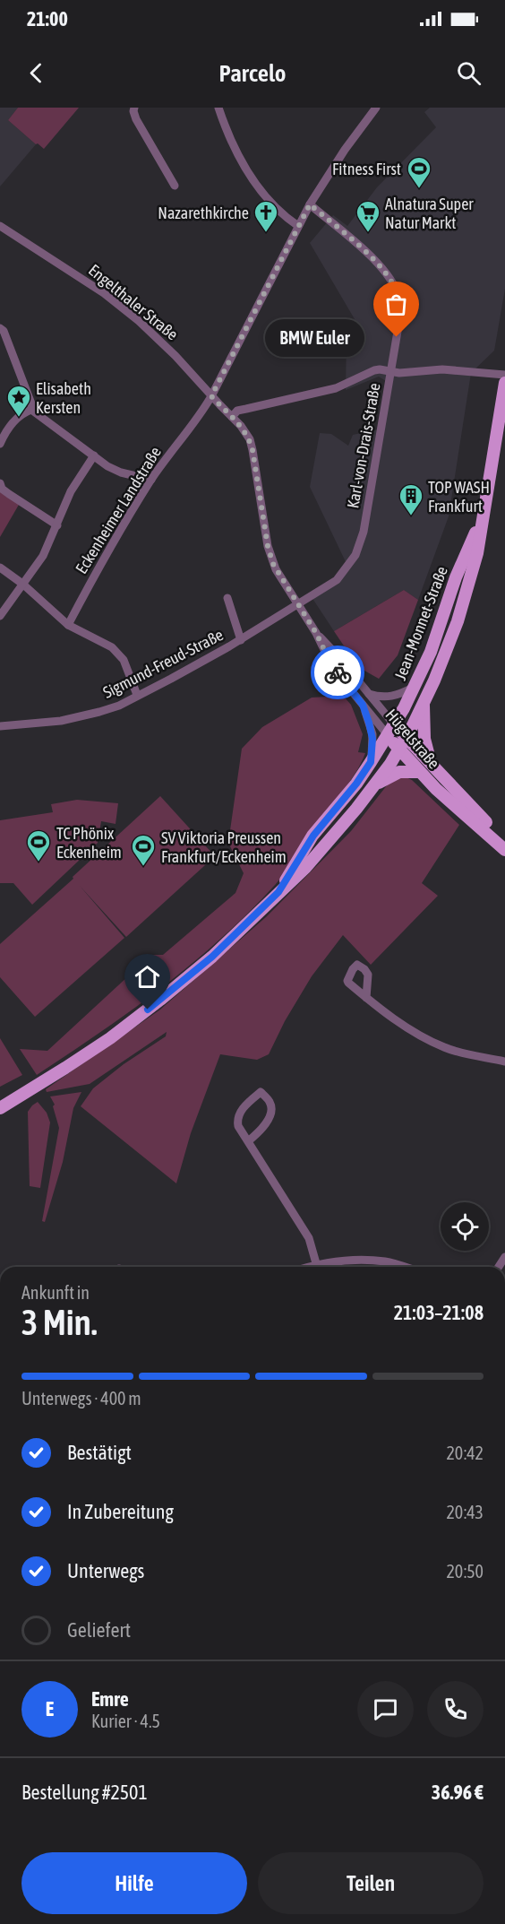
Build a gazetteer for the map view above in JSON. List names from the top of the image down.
{
  "streets": {
    "main road": ["Jean-Monnet-Straße", "Hügelstraße"],
    "street": [
      "Engelthaler Straße",
      "Karl-von-Drais-Straße",
      "Eckenheimer Landstraße",
      "Sigmund-Freud-Straße"
    ]
  },
  "crossings": [
    ["Engelthaler Straße", "Eckenheimer Landstraße"],
    ["Engelthaler Straße", "Hügelstraße"],
    ["Karl-von-Drais-Straße", "Eckenheimer Landstraße"],
    ["Karl-von-Drais-Straße", "Sigmund-Freud-Straße"],
    ["Karl-von-Drais-Straße", "Hügelstraße"],
    ["Eckenheimer Landstraße", "Hügelstraße"],
    ["Jean-Monnet-Straße", "Hügelstraße"],
    ["Sigmund-Freud-Straße", "Hügelstraße"]
  ],
  "places": {
    "sports": ["Fitness First", "TC Phönix Eckenheim", "SV Viktoria Preussen Frankfurt/Eckenheim"],
    "church": ["Nazarethkirche"],
    "supermarket": ["Alnatura Super Natur Markt"],
    "other": ["BMW Euler"],
    "place": ["Elisabeth Kersten"],
    "building": ["TOP WASH Frankfurt"]
  },
  "page": {
    "status": "21:00",
    "header": "Parcelo",
    "bubble": "BMW Euler",
    "heading": ["3 Min.", "Ankunft in", "21:03–21:08"],
    "panel": [
      "Emre",
      "Kurier · 4.5",
      "Bestellung #2501",
      "36.96 €"
    ],
    "bar": "Unterwegs · 400 m",
    "list": [
      ["Bestätigt", "20:42"],
      ["In Zubereitung", "20:43"],
      ["Unterwegs", "20:50"],
      "Geliefert"
    ],
    "round": "E",
    "buttons": ["Hilfe", "Teilen"]
  }
}
